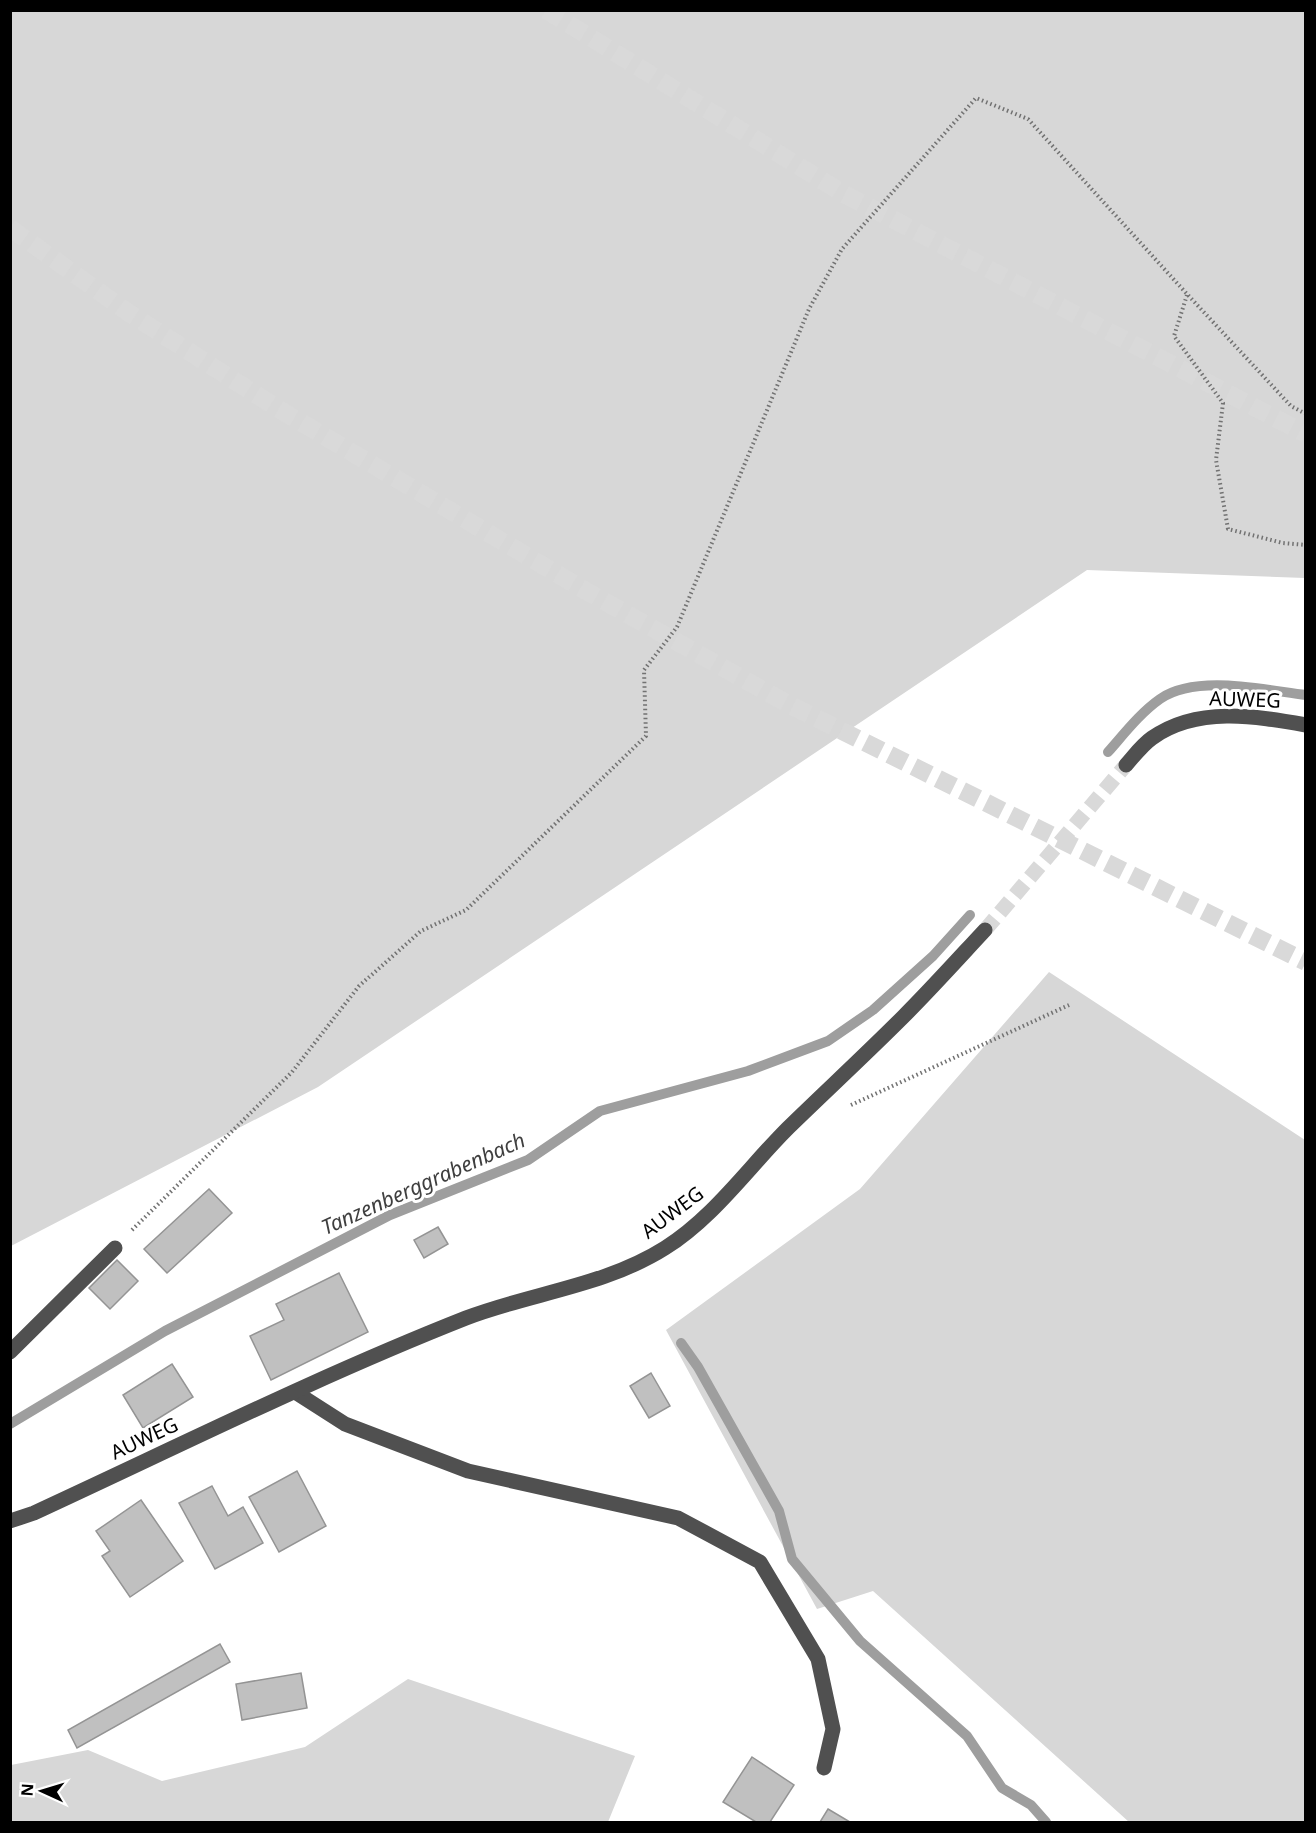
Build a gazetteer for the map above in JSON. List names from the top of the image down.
{
  "streets": {
    "street": ["AUWEG"]
  },
  "water": ["Tanzenberggrabenbach"],
  "north": "left"
}
